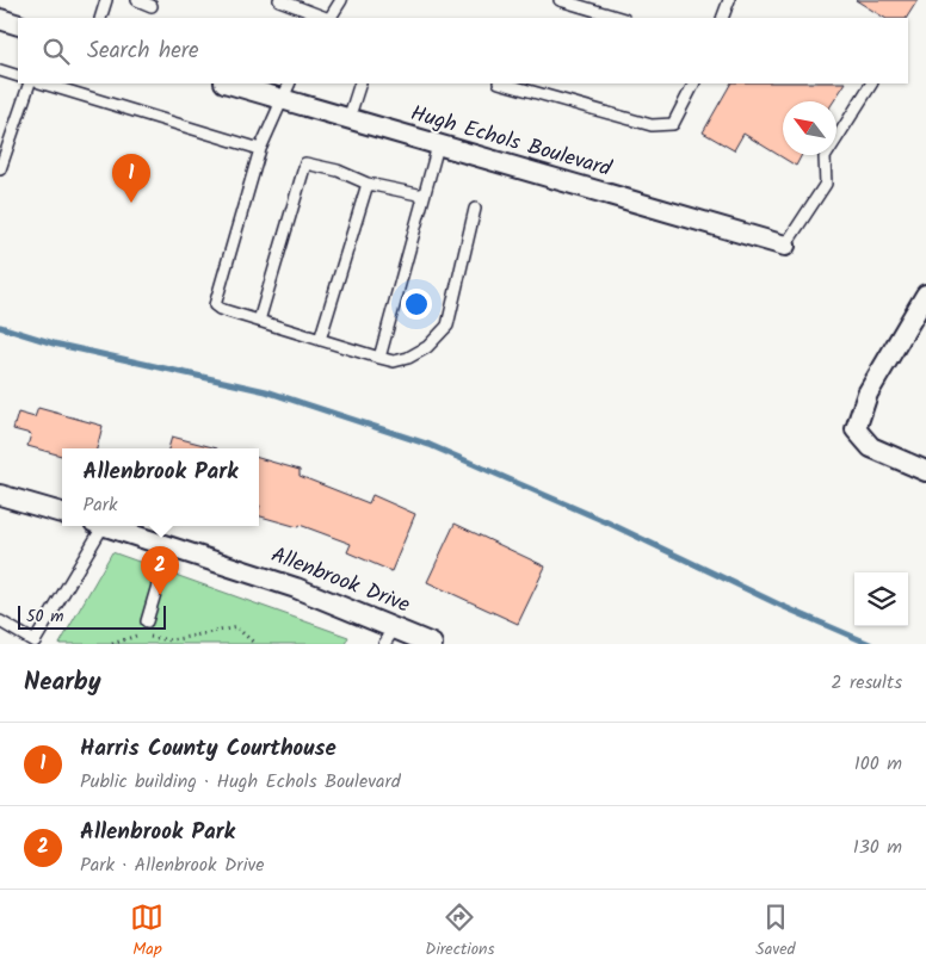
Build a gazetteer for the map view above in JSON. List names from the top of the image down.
{
  "streets": {
    "street": ["Hugh Echols Boulevard", "Allenbrook Drive"]
  },
  "scale_bar": "50 m",
  "north": "top left",
  "page": {
    "search": "Search here",
    "pins": ["1", "2"],
    "popup": ["Allenbrook Park", "Park"],
    "scale": "50 m",
    "heading": ["Nearby", "2 results"],
    "list": [
      {
        "mark": "1",
        "name": "Harris County Courthouse",
        "note": "Public building · Hugh Echols Boulevard",
        "value": "100 m"
      },
      {
        "mark": "2",
        "name": "Allenbrook Park",
        "note": "Park · Allenbrook Drive",
        "value": "130 m"
      }
    ],
    "nav": ["Map", "Directions", "Saved"]
  }
}
